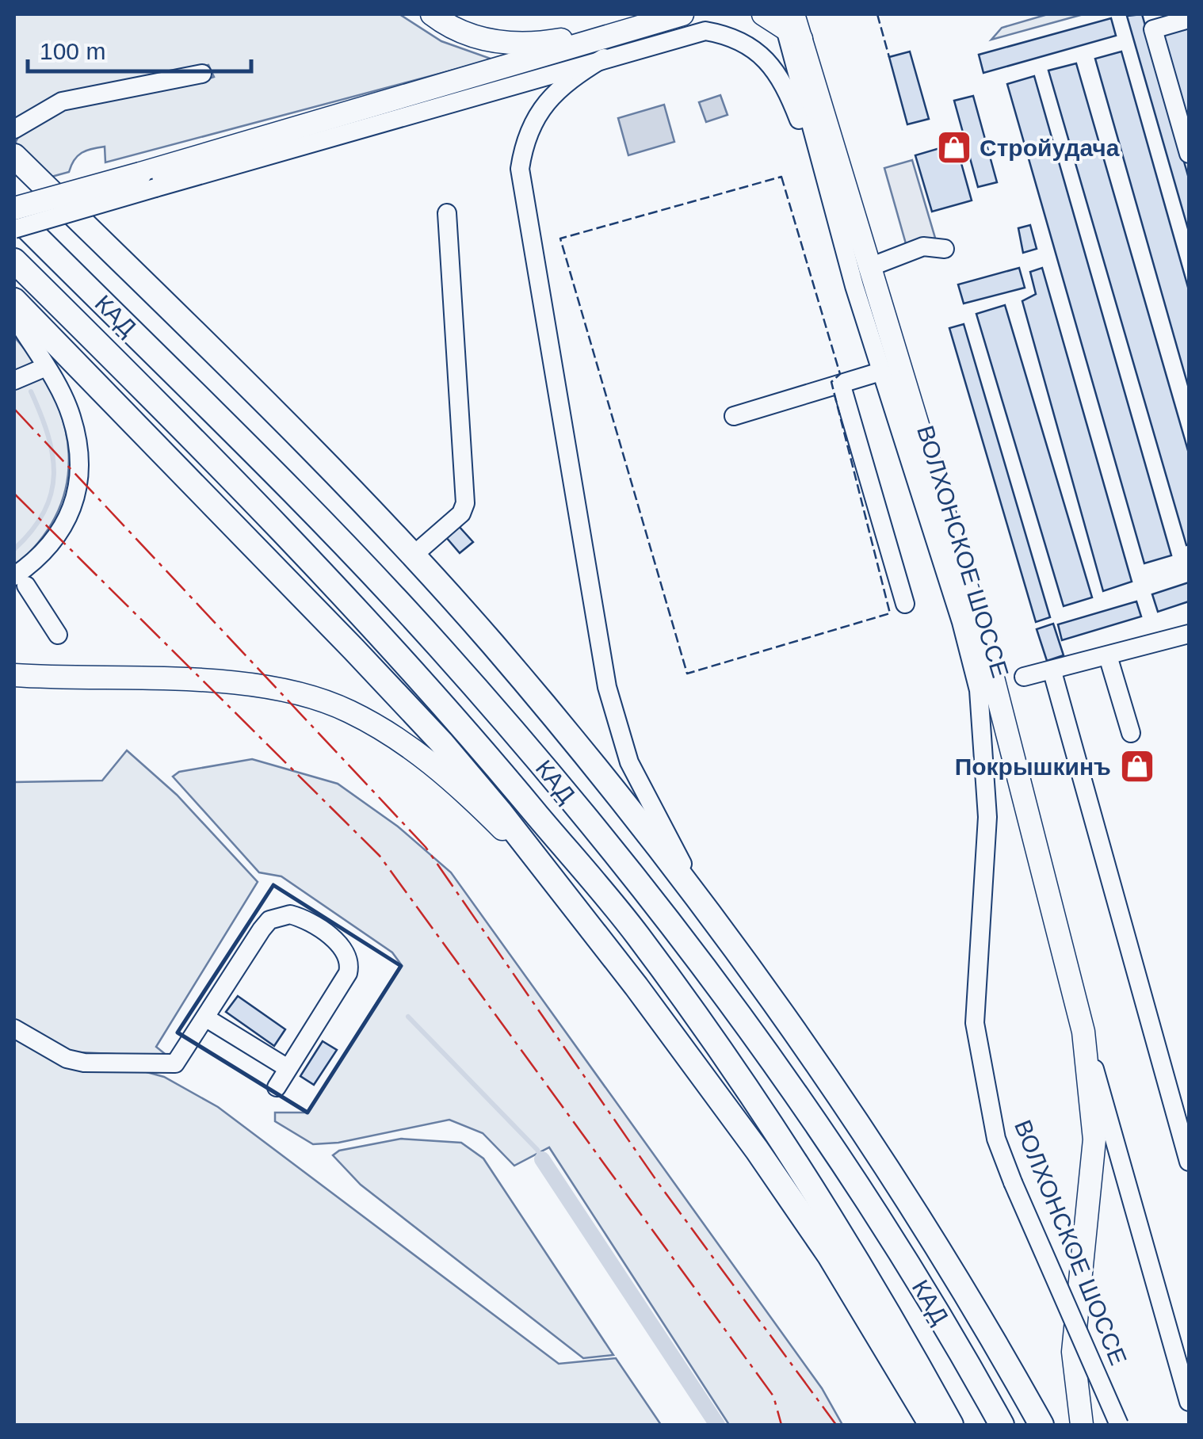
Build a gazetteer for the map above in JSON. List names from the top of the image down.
{
  "streets": {
    "highway": ["КАД"],
    "main road": ["ВОЛХОНСКОЕ ШОССЕ"]
  },
  "places": {
    "shop": ["Стройудача", "Покрышкинъ"]
  },
  "scale_bar": "100 m"
}
